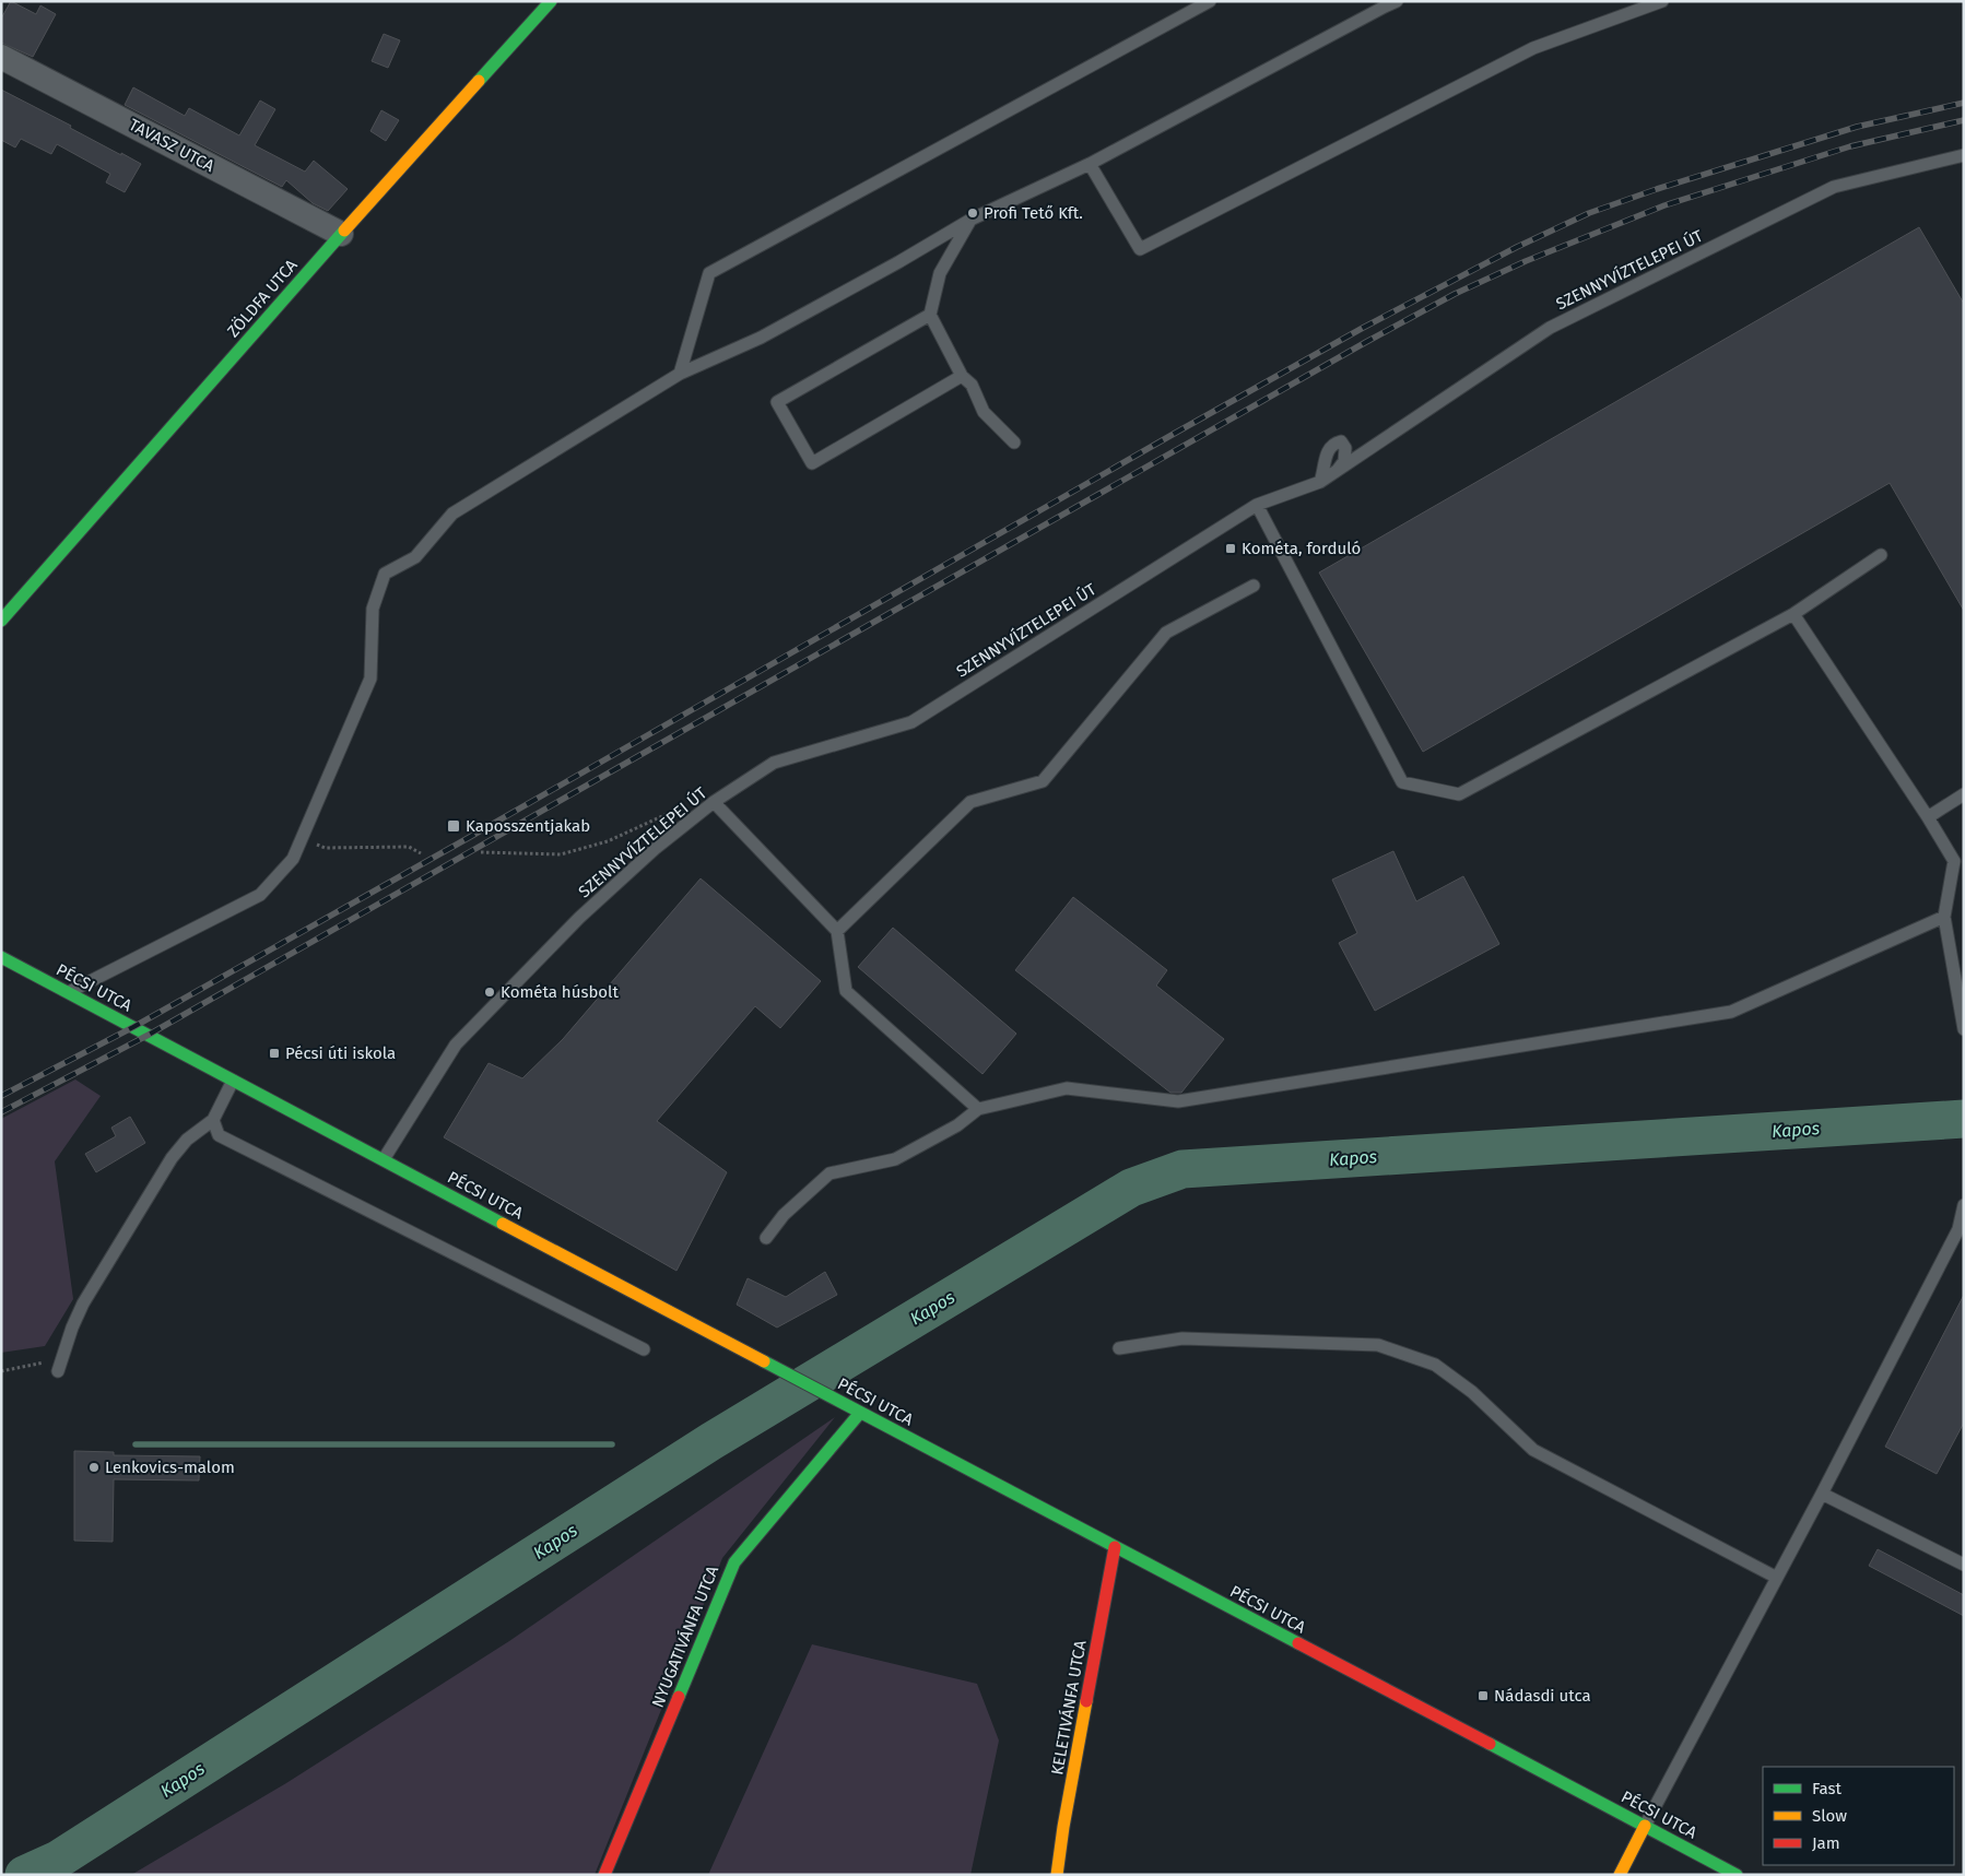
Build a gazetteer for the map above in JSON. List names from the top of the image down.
{
  "streets": {
    "street": [
      "TAVASZ UTCA",
      "ZÖLDFA UTCA",
      "PÉCSI UTCA",
      "NYUGATIVÁNFA UTCA",
      "KELETIVÁNFA UTCA"
    ],
    "lane": ["SZENNYVÍZTELEPEI ÚT"]
  },
  "crossings": [
    ["TAVASZ UTCA", "ZÖLDFA UTCA"],
    ["SZENNYVÍZTELEPEI ÚT", "PÉCSI UTCA"],
    ["PÉCSI UTCA", "NYUGATIVÁNFA UTCA"],
    ["PÉCSI UTCA", "KELETIVÁNFA UTCA"]
  ],
  "water": ["Kapos"],
  "places": {
    "other": ["Profi Tető Kft.", "Kométa húsbolt", "Lenkovics-malom"],
    "transit": [
      "Kométa, forduló",
      "Kaposszentjakab",
      "Pécsi úti iskola",
      "Nádasdi utca"
    ]
  },
  "legend": ["Fast", "Slow", "Jam"]
}
